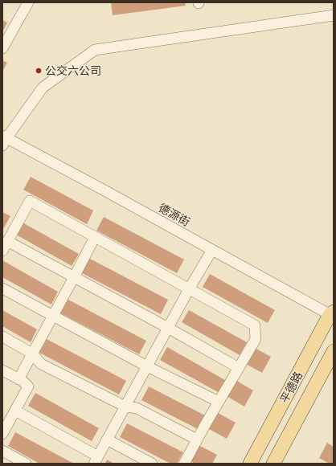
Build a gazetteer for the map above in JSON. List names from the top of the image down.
{
  "streets": {
    "main road": ["平德路"],
    "street": ["德源街"]
  },
  "crossings": [
    ["德源街", "平德路"]
  ],
  "places": ["公交六公司"]
}
